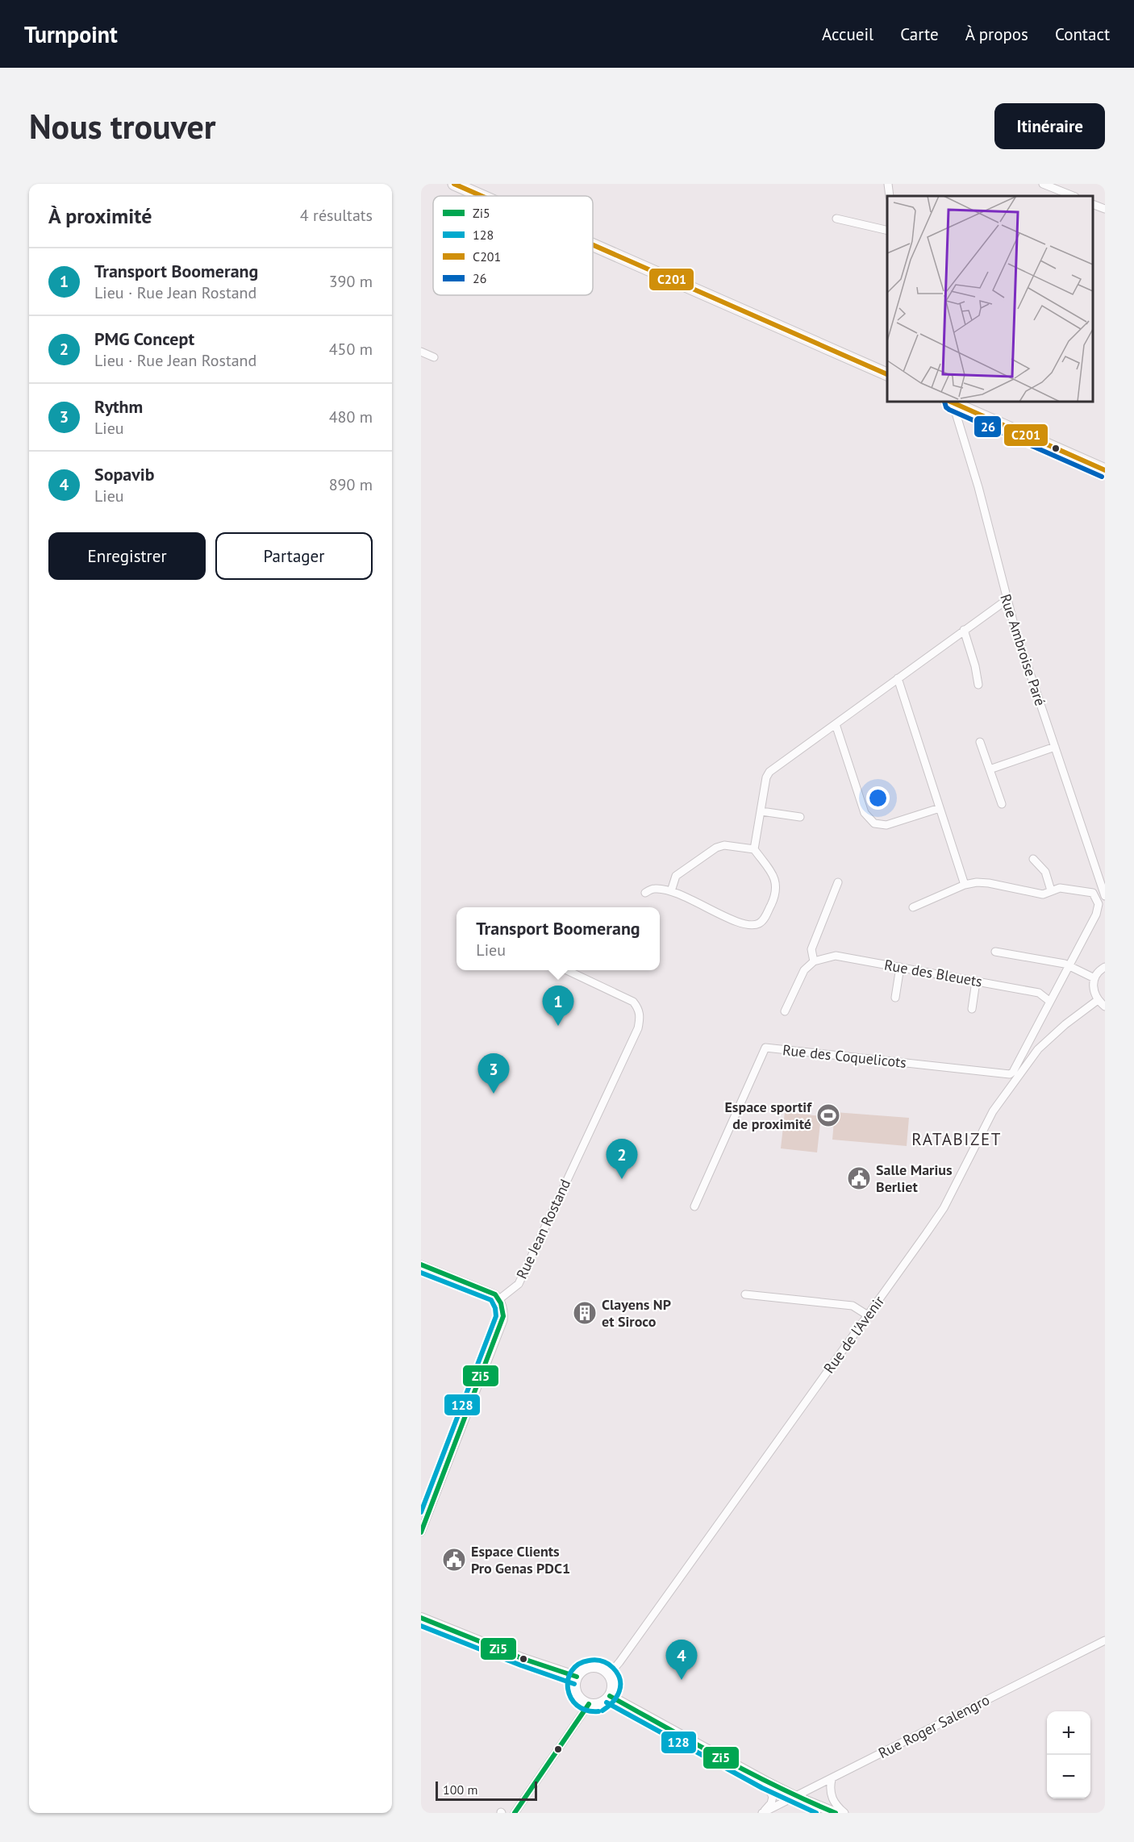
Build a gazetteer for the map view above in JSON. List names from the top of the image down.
{
  "streets": {
    "street": [
      "Rue Ambroise Paré",
      "Rue des Bleuets",
      "Rue des Coquelicots",
      "Rue Jean Rostand",
      "Rue de l'Avenir",
      "Rue Roger Salengro"
    ]
  },
  "crossings": [
    ["Rue des Bleuets", "Rue des Coquelicots"]
  ],
  "districts": ["RATABIZET"],
  "places": {
    "sports": ["Espace sportif de proximité"],
    "public building": ["Salle Marius Berliet", "Espace Clients Pro Genas PDC1"],
    "building": ["Clayens NP et Siroco"]
  },
  "lines": [
    "transit line C201",
    "transit line 26",
    "transit line Zi5",
    "transit line 128"
  ],
  "legend": [
    "Zi5",
    "128",
    "C201",
    "26"
  ],
  "scale_bar": "100 m",
  "page": {
    "header": "Turnpoint",
    "nav": [
      "Accueil",
      "Carte",
      "À propos",
      "Contact"
    ],
    "buttons": [
      "Itinéraire",
      ["Enregistrer", "Partager"]
    ],
    "title": "Nous trouver",
    "heading": ["À proximité", "4 résultats"],
    "list": [
      {
        "mark": "1",
        "name": "Transport Boomerang",
        "note": "Lieu · Rue Jean Rostand",
        "value": "390 m"
      },
      {
        "mark": "2",
        "name": "PMG Concept",
        "note": "Lieu · Rue Jean Rostand",
        "value": "450 m"
      },
      {
        "mark": "3",
        "name": "Rythm",
        "note": "Lieu",
        "value": "480 m"
      },
      {
        "mark": "4",
        "name": "Sopavib",
        "note": "Lieu",
        "value": "890 m"
      }
    ],
    "popup": ["Transport Boomerang", "Lieu"],
    "pins": [
      "1",
      "3",
      "2",
      "4"
    ],
    "map_buttons": ["+", "−"],
    "scale": "100 m"
  }
}
